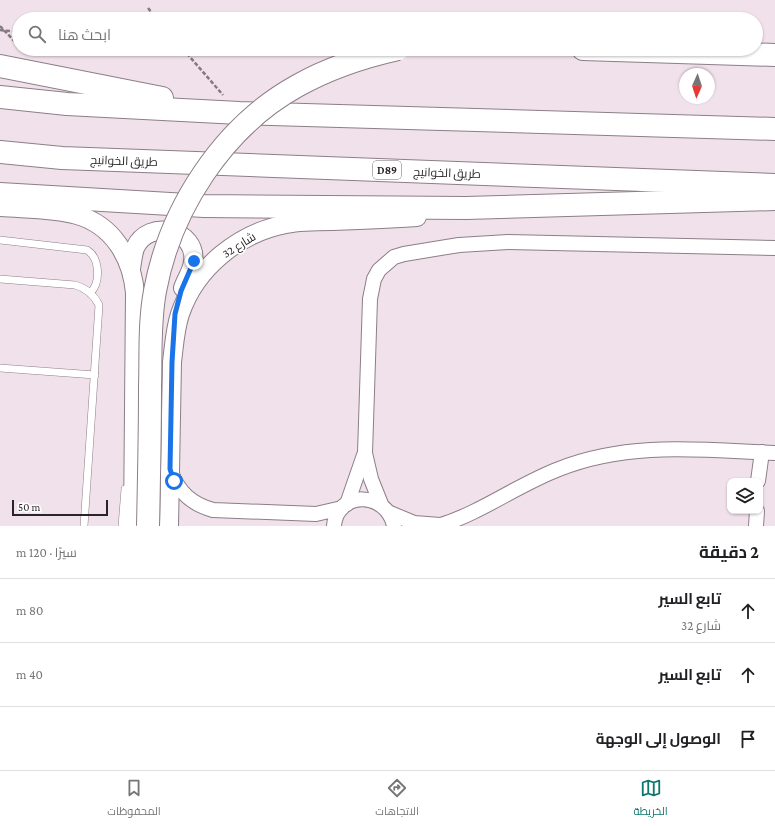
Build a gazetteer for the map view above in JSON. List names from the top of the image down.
{
  "streets": {
    "highway": ["طريق الخوانيج", "D89"],
    "street": ["شارع 32"]
  },
  "scale_bar": "50 m",
  "north": "bottom",
  "page": {
    "search": "ابحث هنا",
    "scale": "50 m",
    "heading": ["2 دقيقة", "سيرًا · 120 m"],
    "list": [
      ["تابع السير", "شارع 32", "80 m"],
      ["تابع السير", "40 m"],
      "الوصول إلى الوجهة"
    ],
    "nav": ["الخريطة", "الاتجاهات", "المحفوظات"]
  }
}
